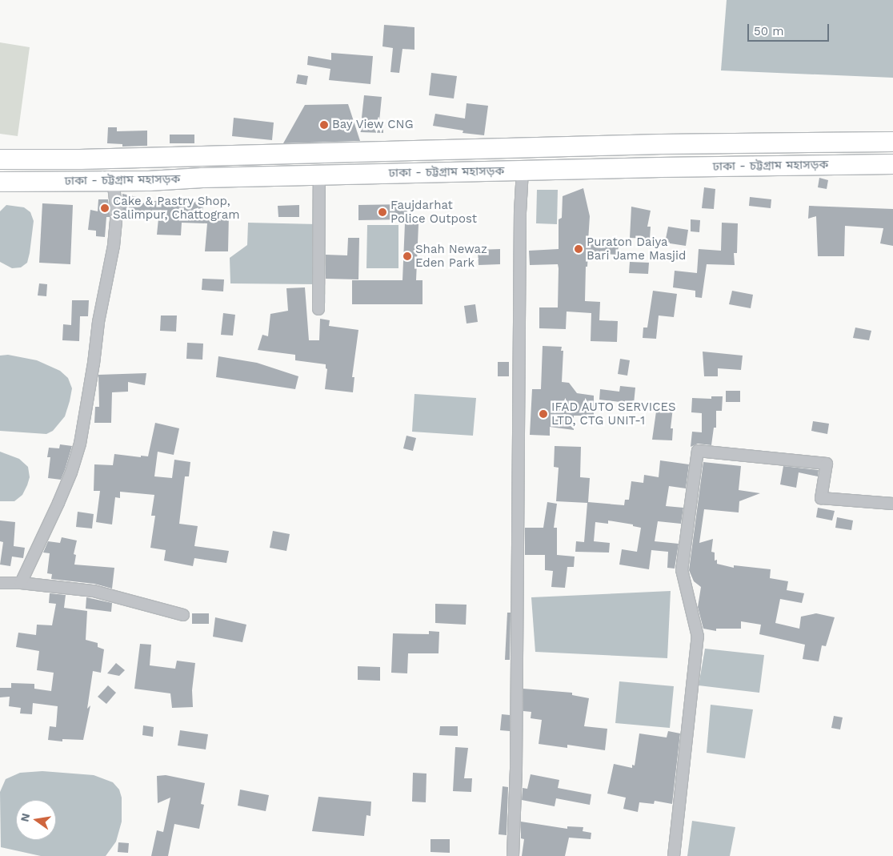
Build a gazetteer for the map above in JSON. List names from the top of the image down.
{
  "streets": {
    "highway": ["ঢাকা - চট্টগ্রাম মহাসড়ক"]
  },
  "places": [
    "Bay View CNG",
    "Cake & Pastry Shop, Salimpur, Chattogram",
    "Faujdarhat Police Outpost",
    "Puraton Daiya Bari Jame Masjid",
    "Shah Newaz Eden Park",
    "IFAD AUTO SERVICES LTD, CTG UNIT-1"
  ],
  "scale_bar": "50 m",
  "north": "left"
}
